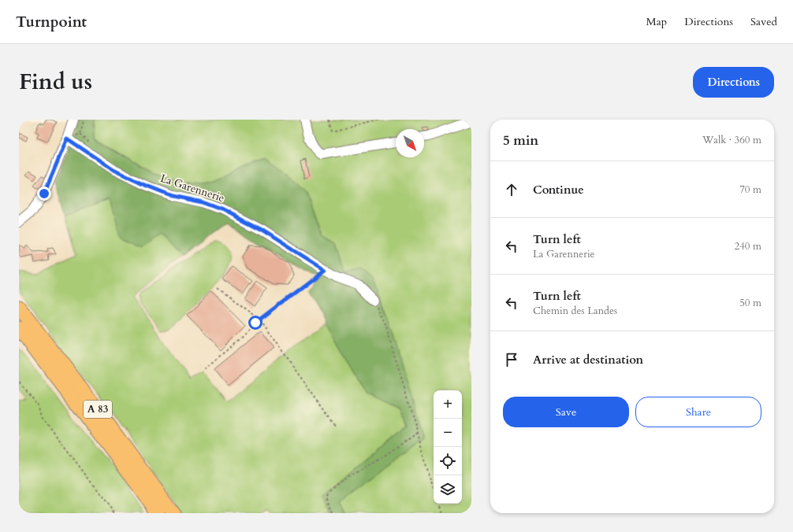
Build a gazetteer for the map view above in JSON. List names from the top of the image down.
{
  "streets": {
    "highway": ["A 83"],
    "street": ["La Garennerie"]
  },
  "north": "bottom right",
  "page": {
    "header": "Turnpoint",
    "nav": ["Map", "Directions", "Saved"],
    "title": "Find us",
    "buttons": [
      "Directions",
      ["Save", "Share"]
    ],
    "heading": ["5 min", "Walk · 360 m"],
    "list": [
      ["Continue", "70 m"],
      ["Turn left", "La Garennerie", "240 m"],
      ["Turn left", "Chemin des Landes", "50 m"],
      "Arrive at destination"
    ],
    "map_buttons": ["+", "−"]
  }
}
